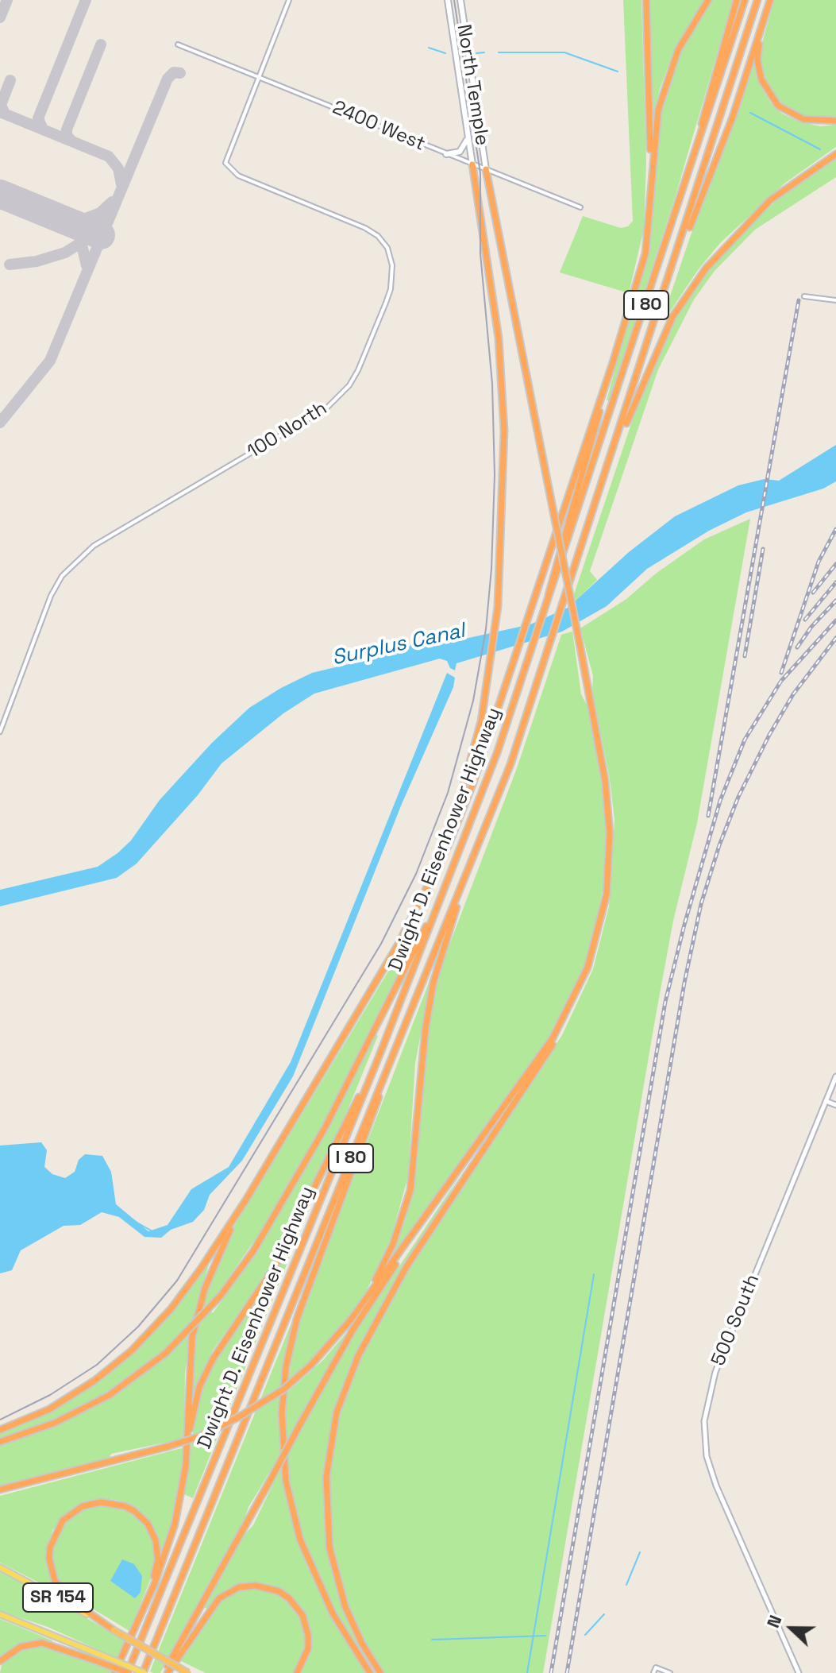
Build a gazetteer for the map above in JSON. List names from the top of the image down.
{
  "streets": {
    "highway": ["I 80", "Dwight D. Eisenhower Highway", "SR 154"],
    "main road": ["North Temple"],
    "street": ["2400 West", "100 North", "500 South"]
  },
  "crossings": [
    ["North Temple", "2400 West"],
    ["2400 West", "100 North"],
    ["Dwight D. Eisenhower Highway", "SR 154"]
  ],
  "water": ["Surplus Canal"],
  "north": "left"
}
